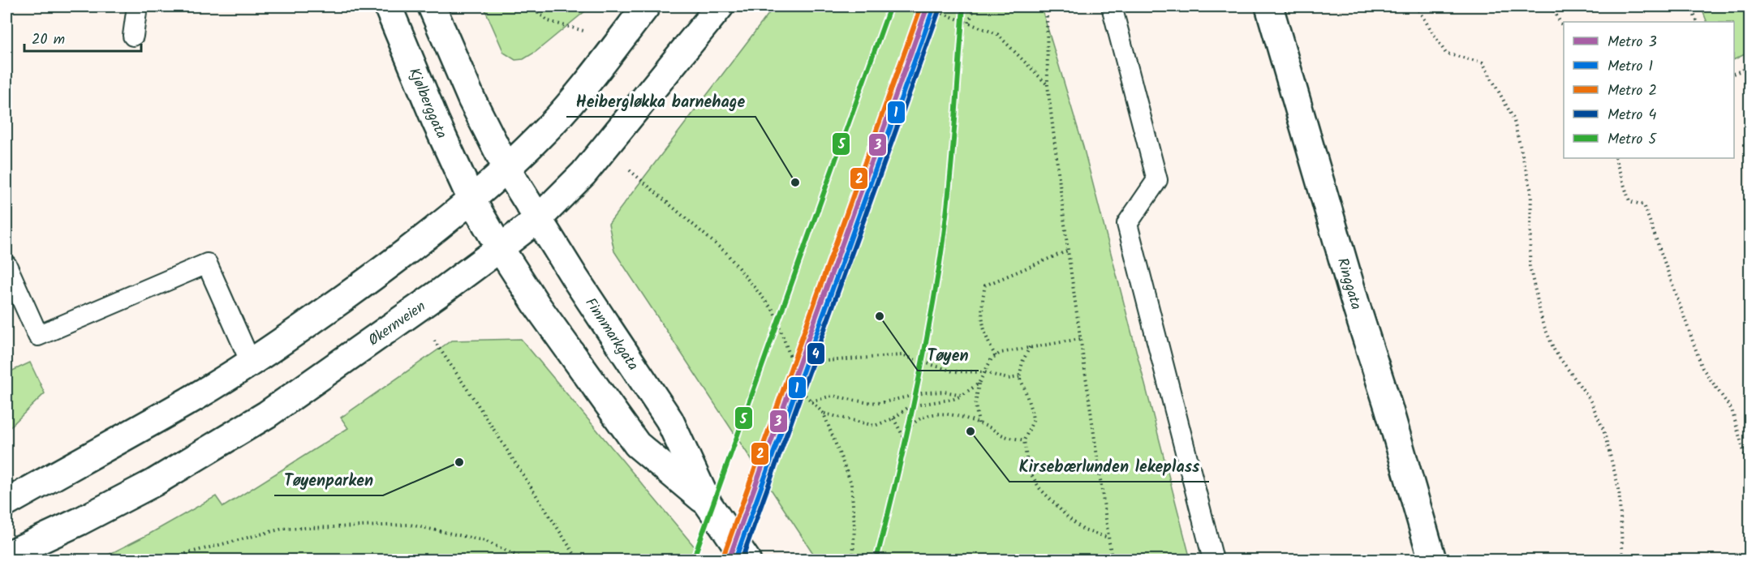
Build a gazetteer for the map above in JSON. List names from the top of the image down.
{
  "streets": {
    "main road": [
      "Kjølberggata",
      "Ringgata",
      "Økernveien",
      "Finnmarkgata"
    ]
  },
  "crossings": [
    ["Kjølberggata", "Finnmarkgata"],
    ["Økernveien", "Finnmarkgata"]
  ],
  "places": [
    "Heibergløkka barnehage",
    "Tøyen",
    "Kirsebærlunden lekeplass",
    "Tøyenparken"
  ],
  "lines": [
    "metro line 3",
    "metro line 2",
    "metro line 5",
    "metro line 1",
    "metro line 4"
  ],
  "legend": [
    "Metro 3",
    "Metro 1",
    "Metro 2",
    "Metro 4",
    "Metro 5"
  ],
  "scale_bar": "20 m"
}
